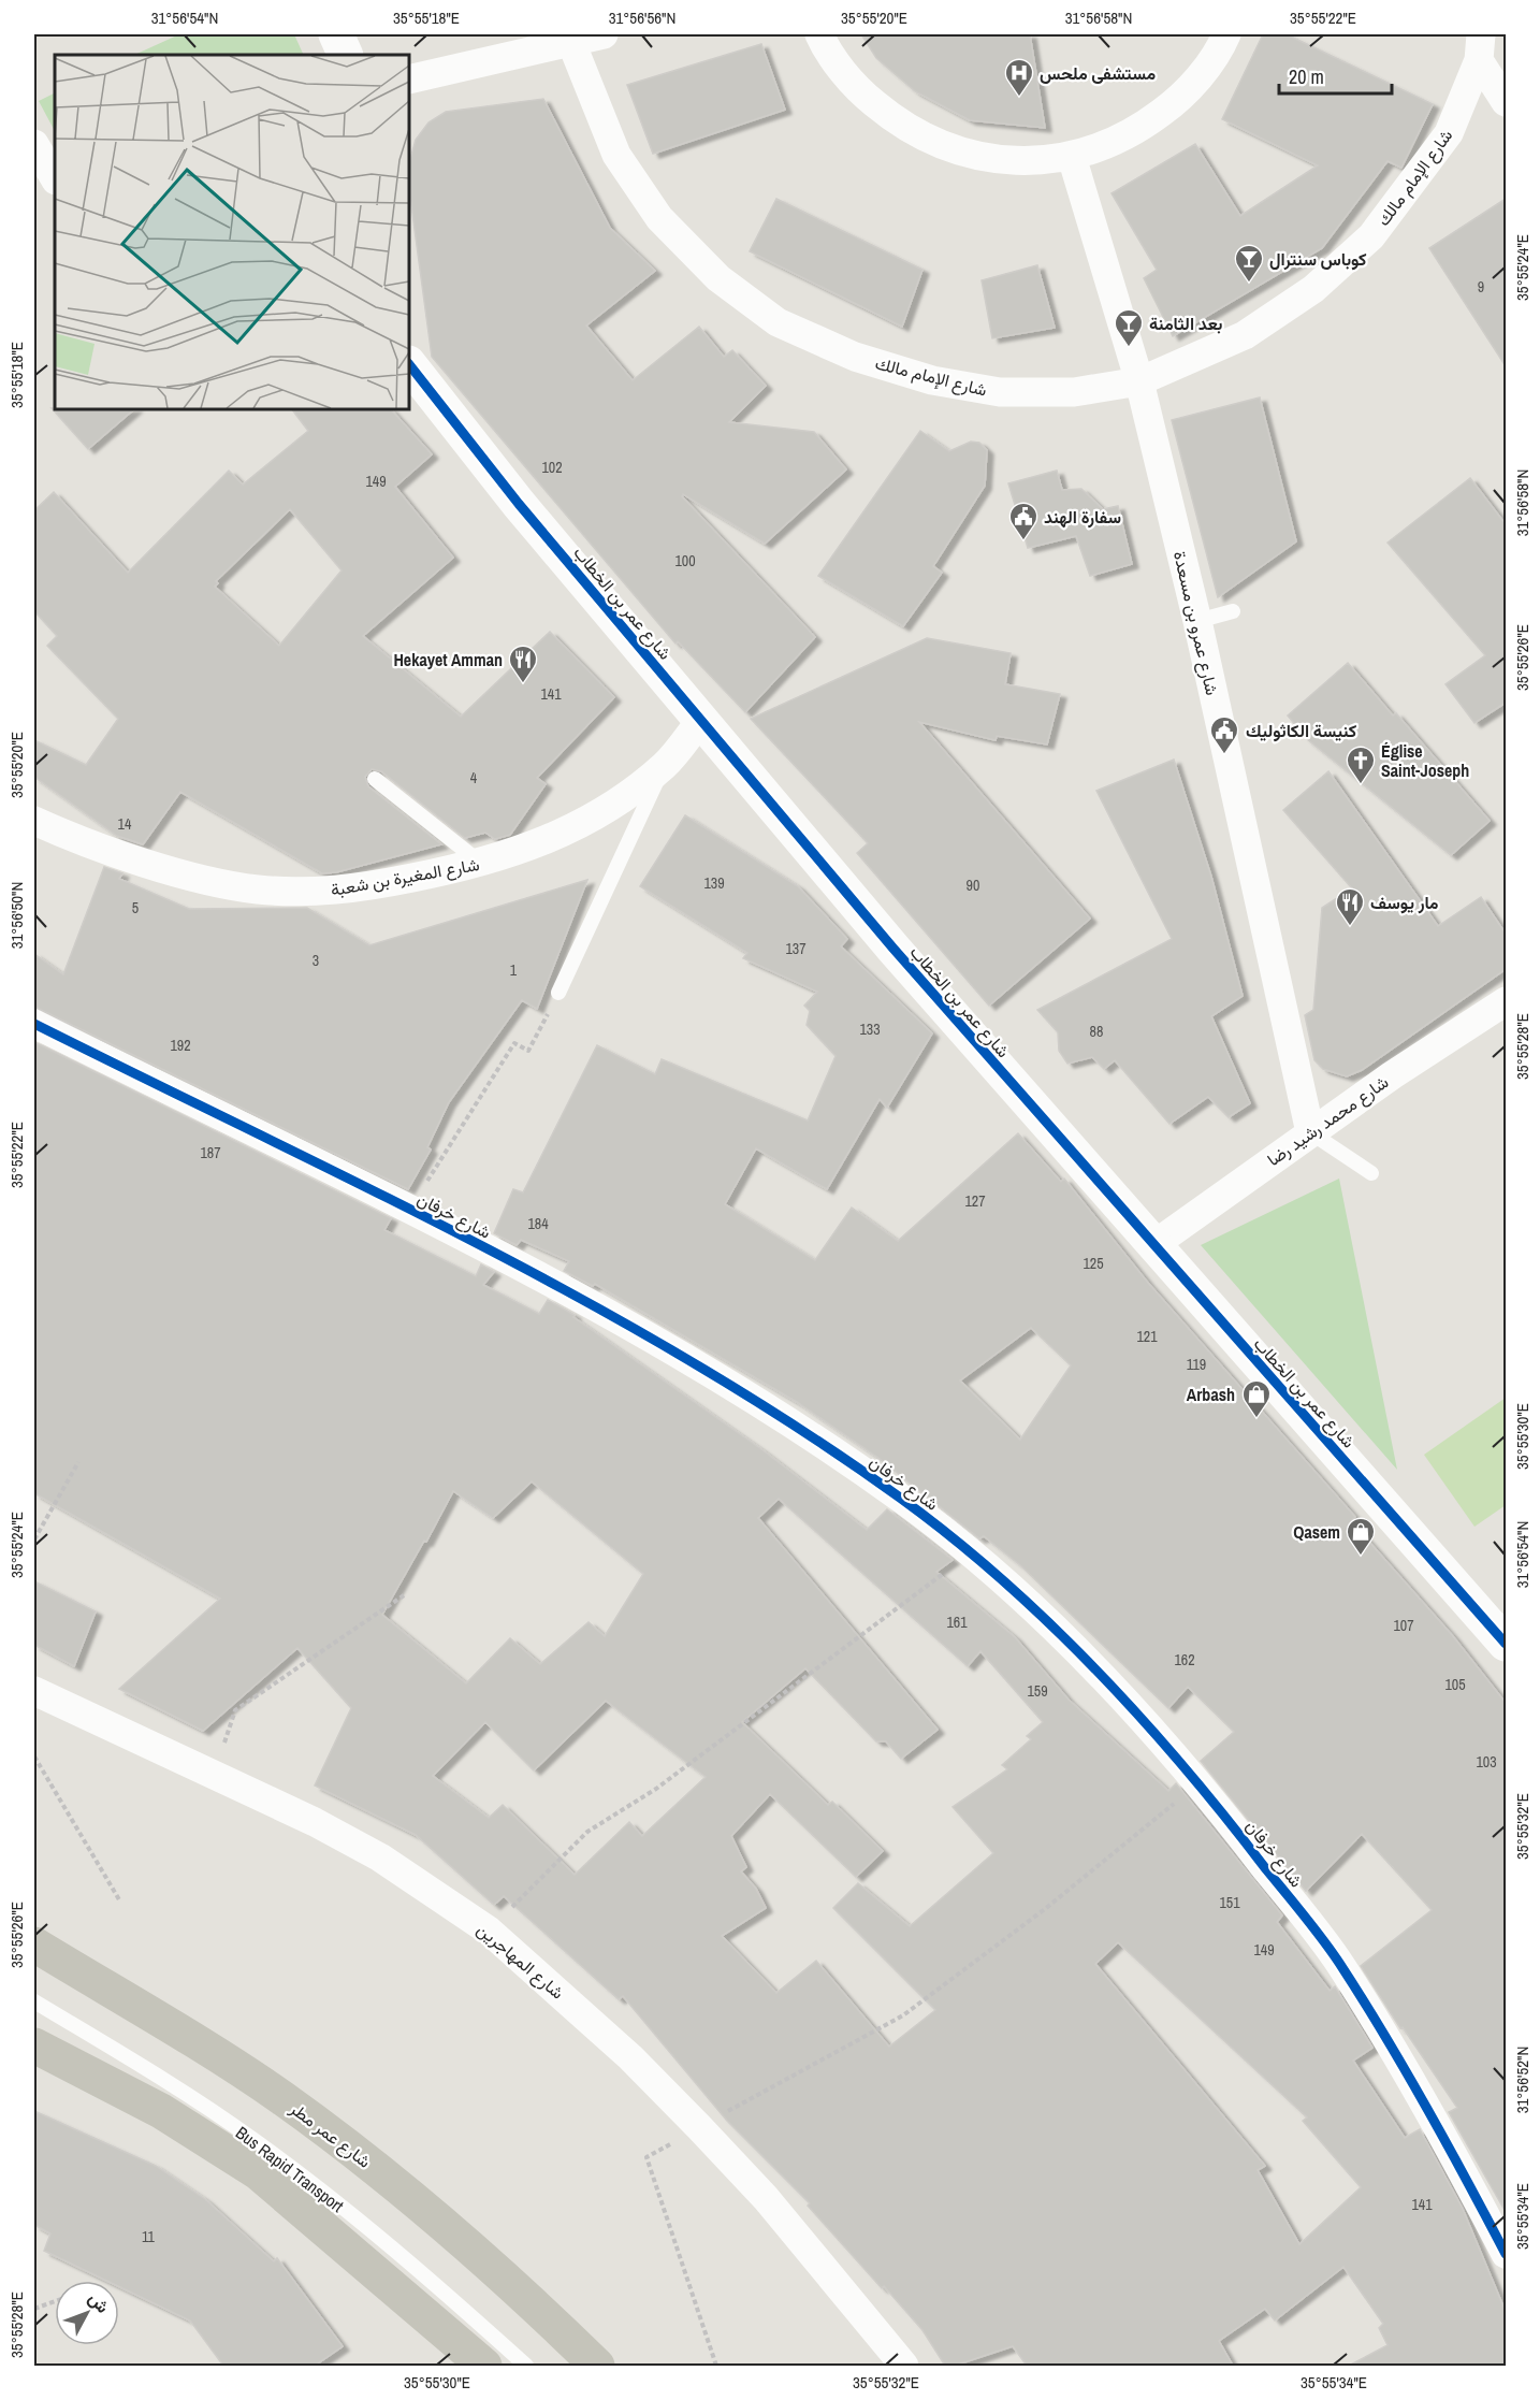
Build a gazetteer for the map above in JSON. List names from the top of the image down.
{
  "streets": {
    "main road": ["شارع عمر مطر"],
    "street": [
      "شارع الإمام مالك",
      "شارع عمر بن الخطاب",
      "شارع عمرو بن مسعدة",
      "شارع المغيرة بن شعبة",
      "شارع محمد رشيد رضا",
      "شارع خرفان",
      "شارع المهاجرين"
    ],
    "lane": ["Bus Rapid Transport"]
  },
  "crossings": [
    ["شارع الإمام مالك", "شارع عمرو بن مسعدة"],
    ["شارع عمر بن الخطاب", "شارع المغيرة بن شعبة"],
    ["شارع عمر بن الخطاب", "شارع محمد رشيد رضا"],
    ["شارع عمرو بن مسعدة", "شارع محمد رشيد رضا"]
  ],
  "places": {
    "hospital": ["مستشفى ملحس"],
    "bar": ["كوباس سنترال", "بعد الثامنة"],
    "public building": ["سفارة الهند", "كنيسة الكاثوليك"],
    "restaurant": ["Hekayet Amman", "مار يوسف"],
    "church": ["Église Saint-Joseph"],
    "shop": ["Arbash", "Qasem"]
  },
  "house_numbers": [
    "9",
    "102",
    "149",
    "100",
    "141",
    "4",
    "14",
    "139",
    "90",
    "5",
    "137",
    "3",
    "1",
    "133",
    "88",
    "192",
    "187",
    "127",
    "184",
    "125",
    "121",
    "119",
    "161",
    "107",
    "162",
    "105",
    "159",
    "103",
    "151",
    "149",
    "141",
    "11"
  ],
  "scale_bar": "20 m",
  "north": "top right",
  "coordinates": [
    "31°56'54\"N",
    "35°55'18\"E",
    "31°56'56\"N",
    "35°55'20\"E",
    "31°56'58\"N",
    "35°55'22\"E",
    "35°55'24\"E",
    "35°55'26\"E",
    "31°56'50\"N",
    "35°55'28\"E",
    "35°55'30\"E",
    "35°55'32\"E",
    "31°56'52\"N",
    "35°55'34\"E"
  ]
}
